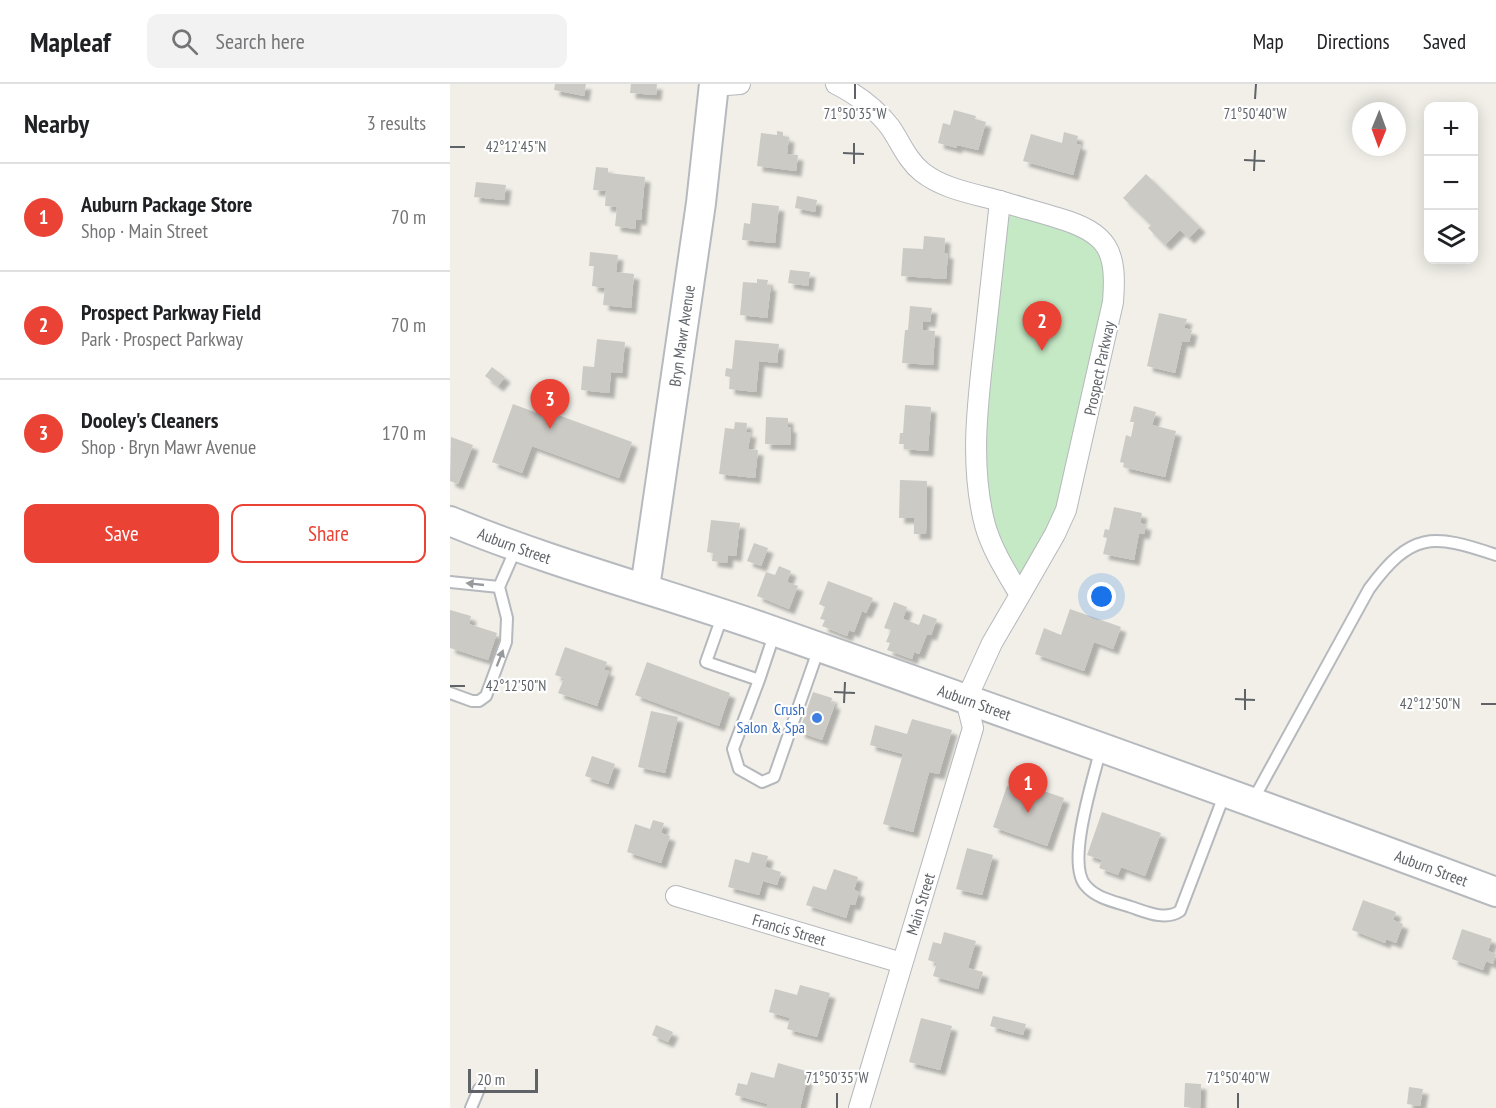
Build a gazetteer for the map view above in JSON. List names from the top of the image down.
{
  "streets": {
    "main road": ["Bryn Mawr Avenue", "Auburn Street"],
    "street": ["Prospect Parkway", "Main Street", "Francis Street"]
  },
  "crossings": [
    ["Bryn Mawr Avenue", "Auburn Street"],
    ["Prospect Parkway", "Auburn Street"],
    ["Prospect Parkway", "Main Street"],
    ["Auburn Street", "Main Street"],
    ["Main Street", "Francis Street"]
  ],
  "places": ["Crush Salon & Spa"],
  "scale_bar": "20 m",
  "north": "bottom",
  "page": {
    "header": "Mapleaf",
    "search": "Search here",
    "nav": ["Map", "Directions", "Saved"],
    "heading": ["Nearby", "3 results"],
    "map_buttons": ["+", "−"],
    "list": [
      {
        "mark": "1",
        "name": "Auburn Package Store",
        "note": "Shop · Main Street",
        "value": "70 m"
      },
      {
        "mark": "2",
        "name": "Prospect Parkway Field",
        "note": "Park · Prospect Parkway",
        "value": "70 m"
      },
      {
        "mark": "3",
        "name": "Dooley's Cleaners",
        "note": "Shop · Bryn Mawr Avenue",
        "value": "170 m"
      }
    ],
    "pins": ["2", "3", "1"],
    "buttons": ["Save", "Share"],
    "scale": "20 m"
  },
  "coordinates": [
    "71°50'35\"W",
    "71°50'40\"W",
    "42°12'45\"N",
    "42°12'50\"N"
  ]
}
